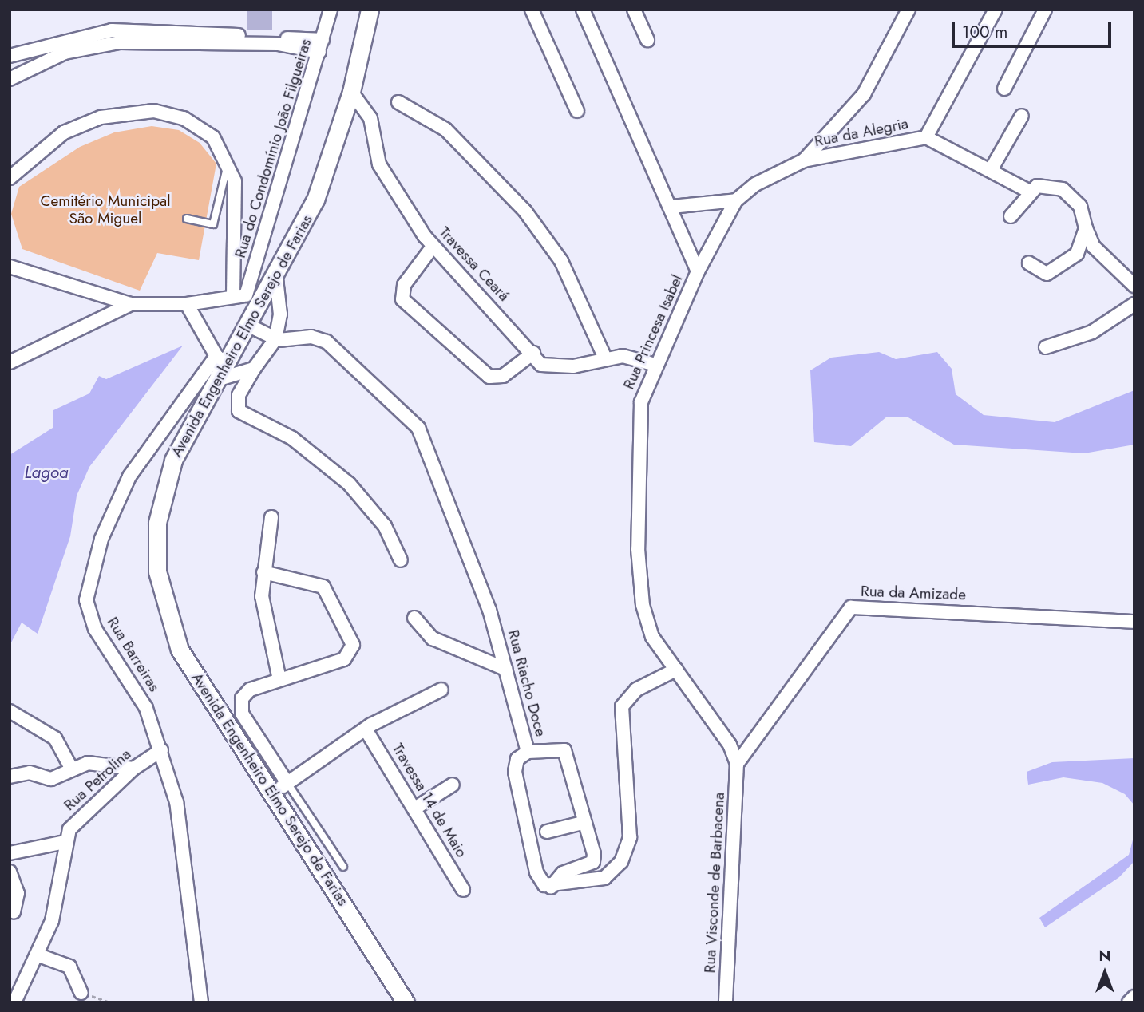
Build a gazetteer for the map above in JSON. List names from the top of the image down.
{
  "streets": {
    "main road": ["Avenida Engenheiro Elmo Serejo de Farias"],
    "street": [
      "Rua da Alegria",
      "Rua do Condomínio João Filgueiras",
      "Travessa Ceará",
      "Rua Princesa Isabel",
      "Rua da Amizade",
      "Rua Barreiras",
      "Rua Riacho Doce",
      "Rua Petrolina",
      "Travessa 14 de Maio",
      "Rua Visconde de Barbacena"
    ]
  },
  "crossings": [
    ["Rua da Alegria", "Rua Princesa Isabel"],
    ["Travessa Ceará", "Rua Princesa Isabel"],
    ["Travessa Ceará", "Avenida Engenheiro Elmo Serejo de Farias"],
    ["Rua Princesa Isabel", "Rua da Amizade"],
    ["Rua Princesa Isabel", "Rua Visconde de Barbacena"],
    ["Avenida Engenheiro Elmo Serejo de Farias", "Rua Barreiras"],
    ["Avenida Engenheiro Elmo Serejo de Farias", "Rua Riacho Doce"],
    ["Rua da Amizade", "Rua Visconde de Barbacena"],
    ["Rua Barreiras", "Rua Petrolina"]
  ],
  "water": ["Lagoa"],
  "parks": ["Cemitério Municipal São Miguel"],
  "scale_bar": "100 m",
  "north": "top"
}
